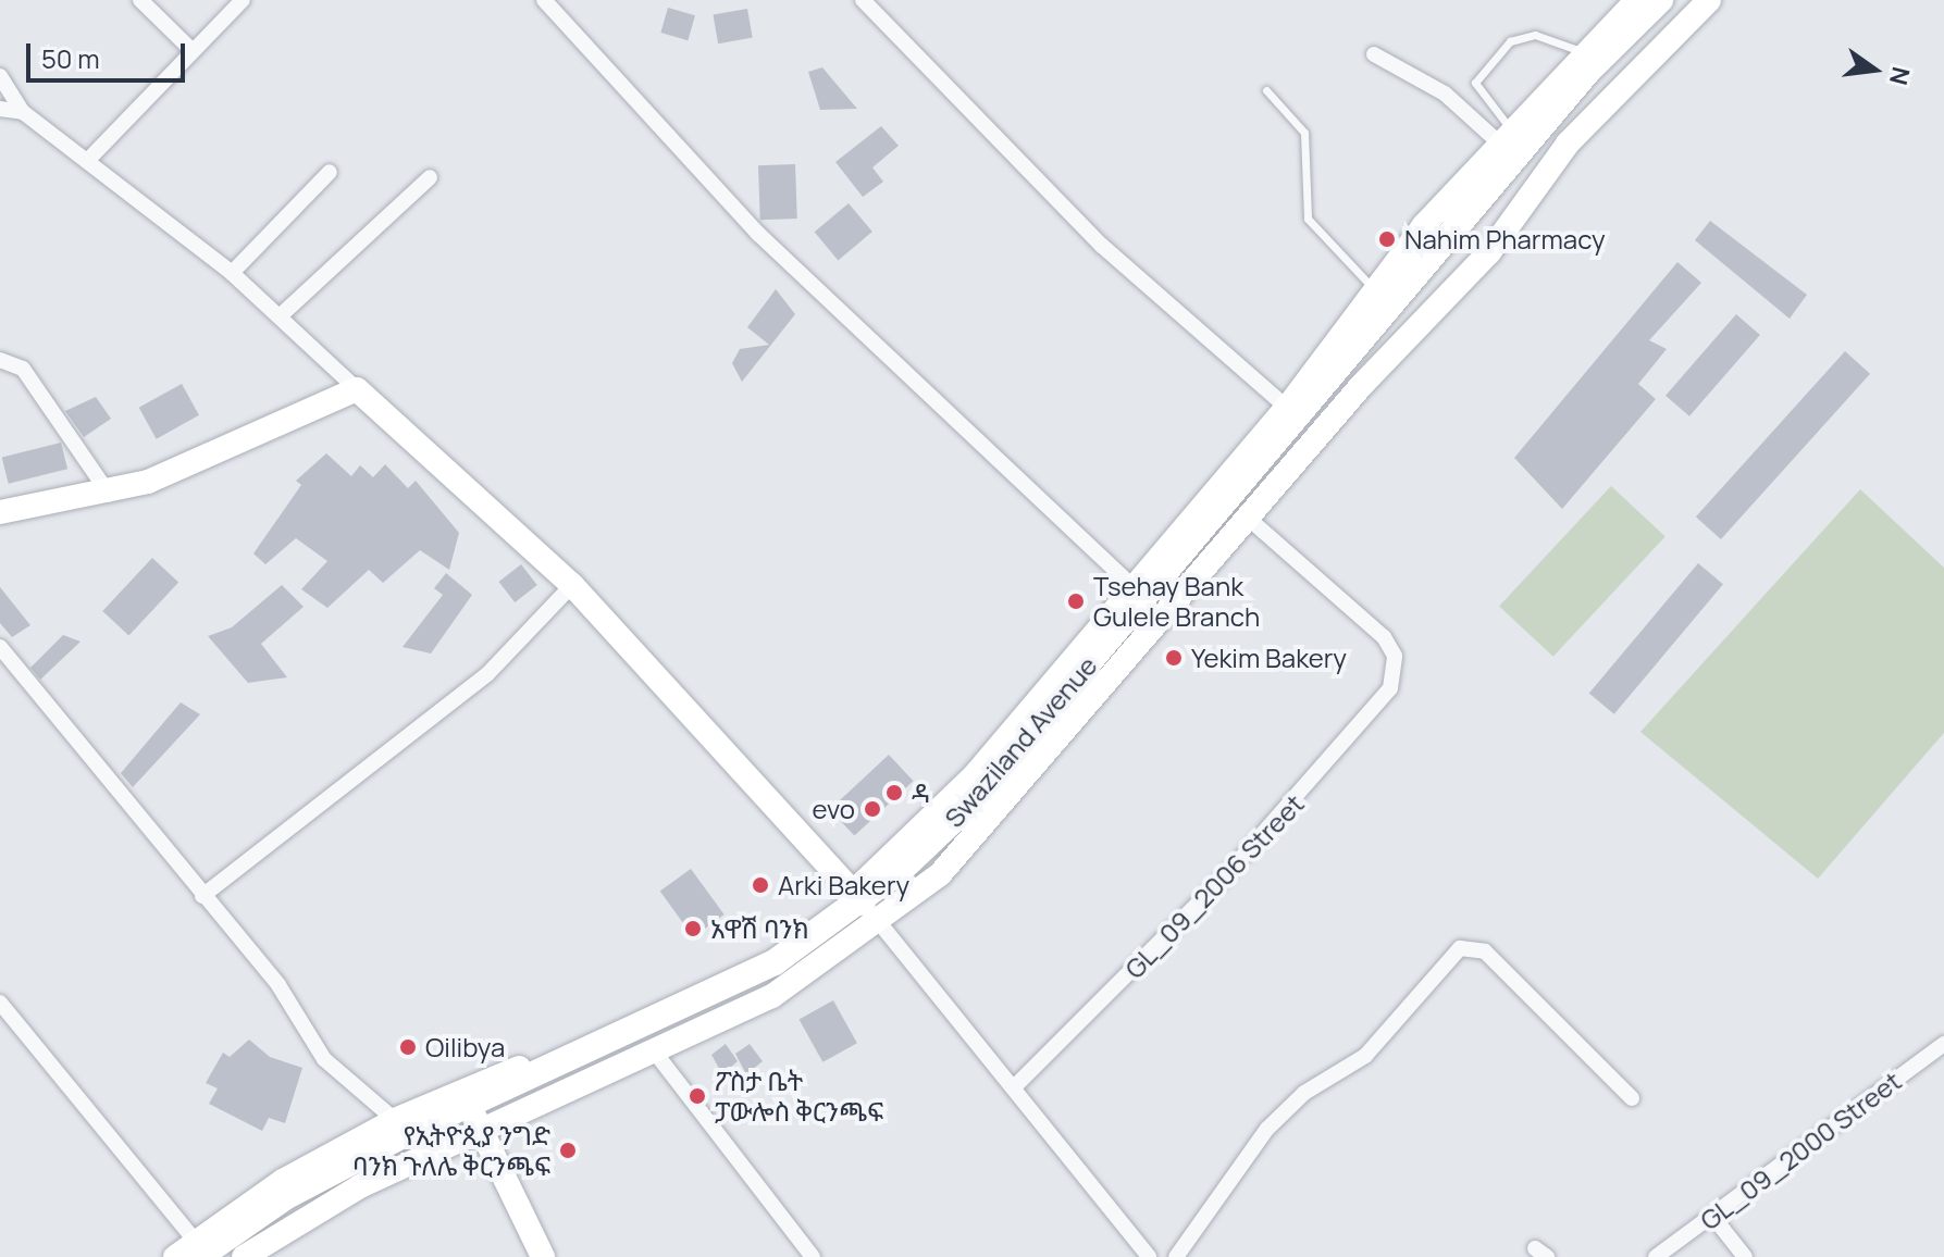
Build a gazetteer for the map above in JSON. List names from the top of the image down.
{
  "streets": {
    "main road": ["Swaziland Avenue"],
    "street": ["GL_09_2006 Street", "GL_09_2000 Street"]
  },
  "places": [
    "Nahim Pharmacy",
    "Tsehay Bank Gulele Branch",
    "Yekim Bakery",
    "ዳ",
    "evo",
    "Arki Bakery",
    "አዋሽ ባንክ",
    "Oilibya",
    "ፖስታ ቤት ፓውሎስ ቅርንጫፍ",
    "የኢትዮጲያ ንግድ ባንክ ጉለሌ ቅርንጫፍ"
  ],
  "scale_bar": "50 m",
  "north": "right"
}
